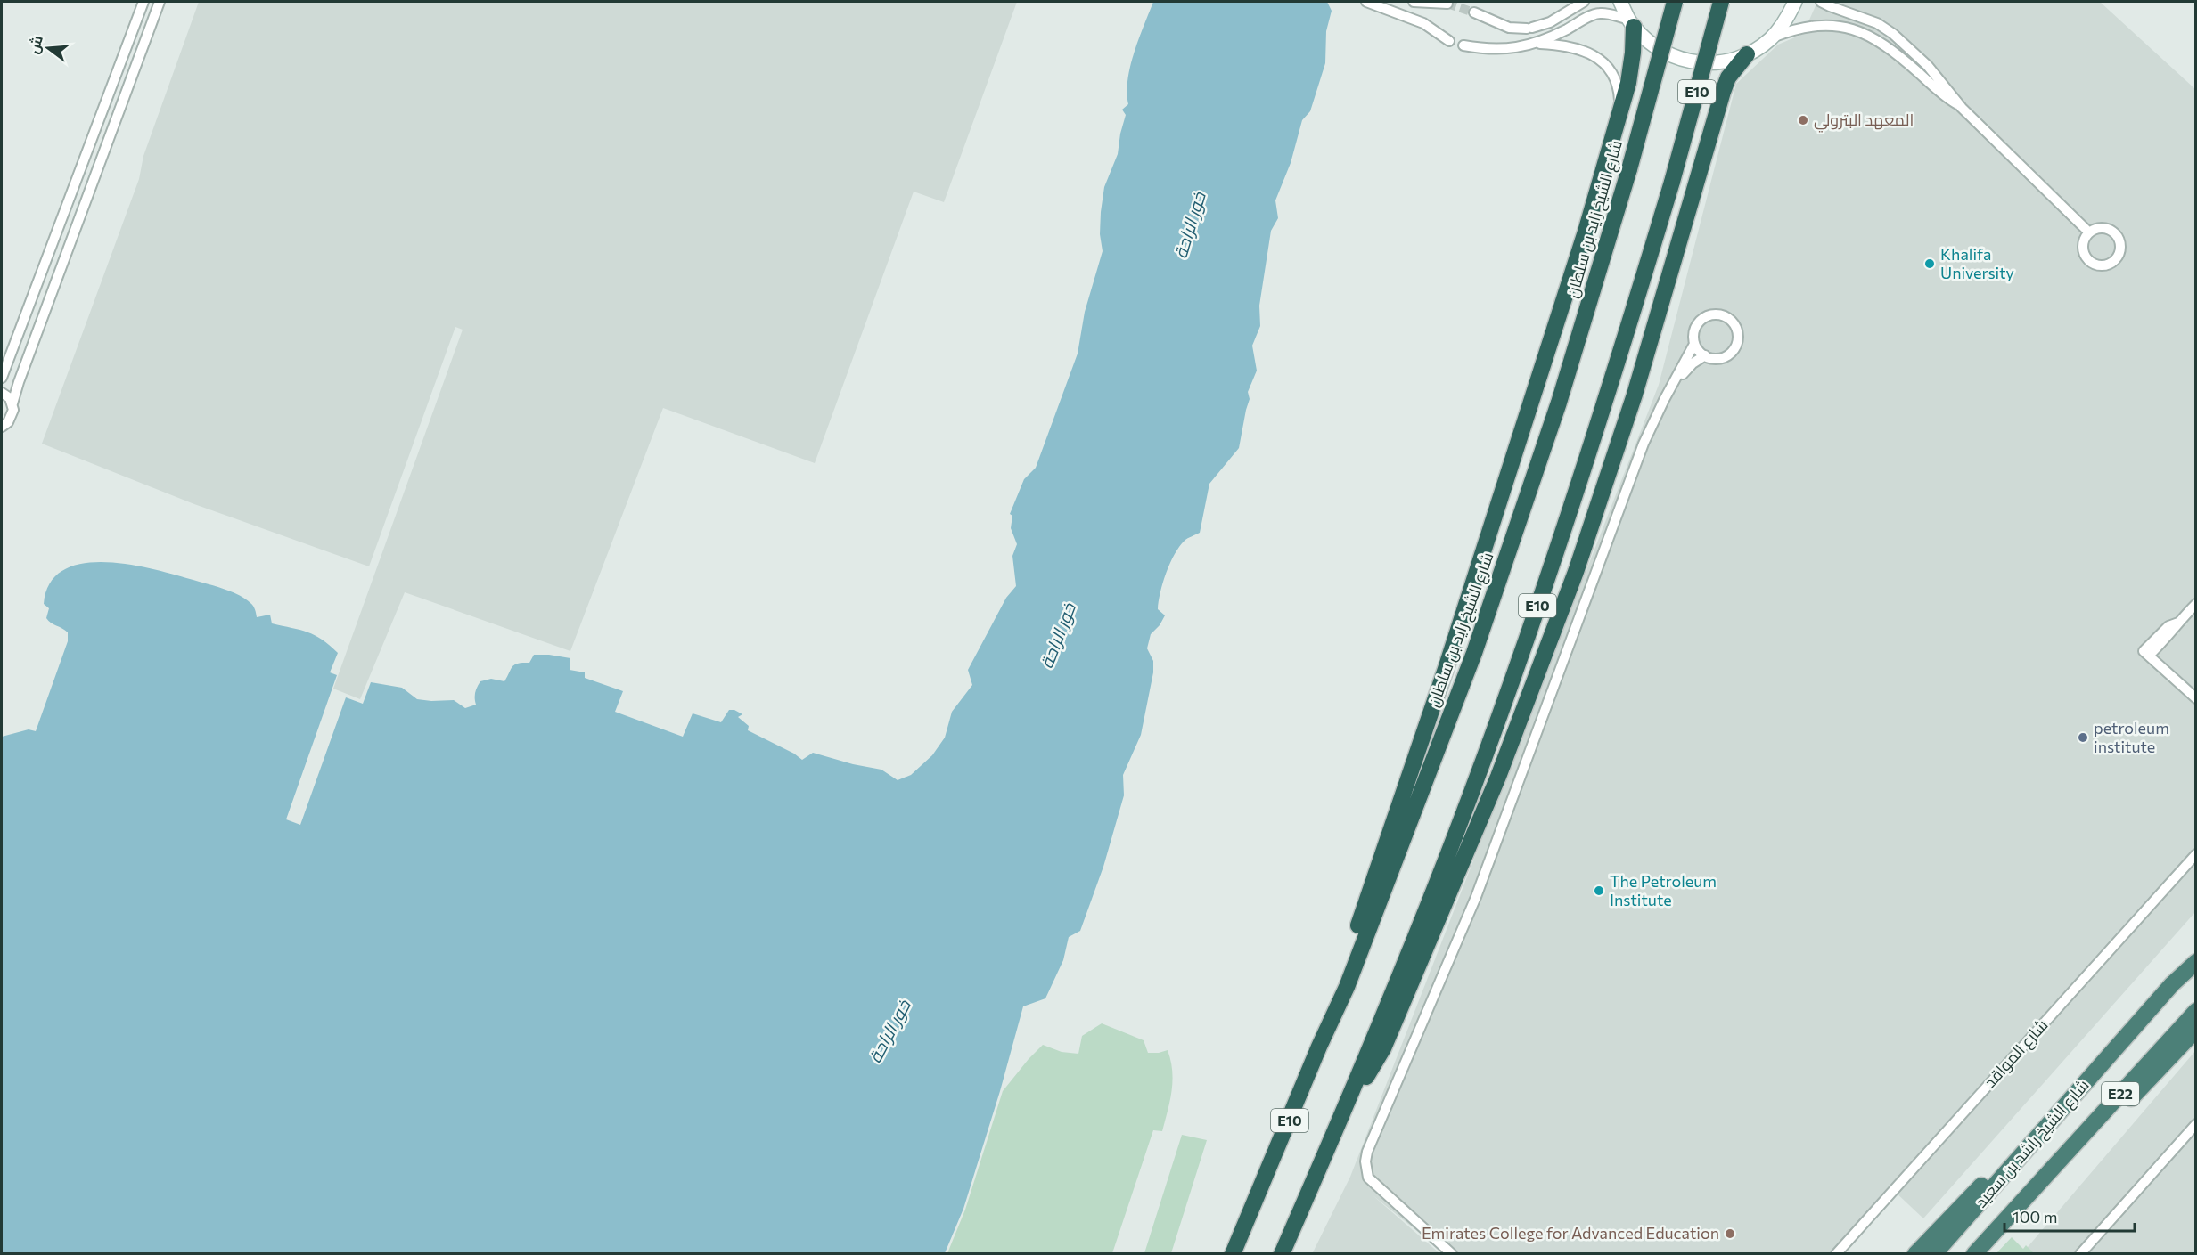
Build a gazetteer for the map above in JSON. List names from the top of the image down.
{
  "streets": {
    "highway": [
      "E10",
      "شارع الشيخ زايد بن سلطان",
      "E22",
      "شارع الشيخ راشد بن سعيد"
    ],
    "street": ["شارع المواقد"]
  },
  "water": ["خور الراحة"],
  "places": [
    "المعهد البترولي",
    "Khalifa University",
    "petroleum institute",
    "The Petroleum Institute",
    "Emirates College for Advanced Education"
  ],
  "scale_bar": "100 m",
  "north": "left"
}
